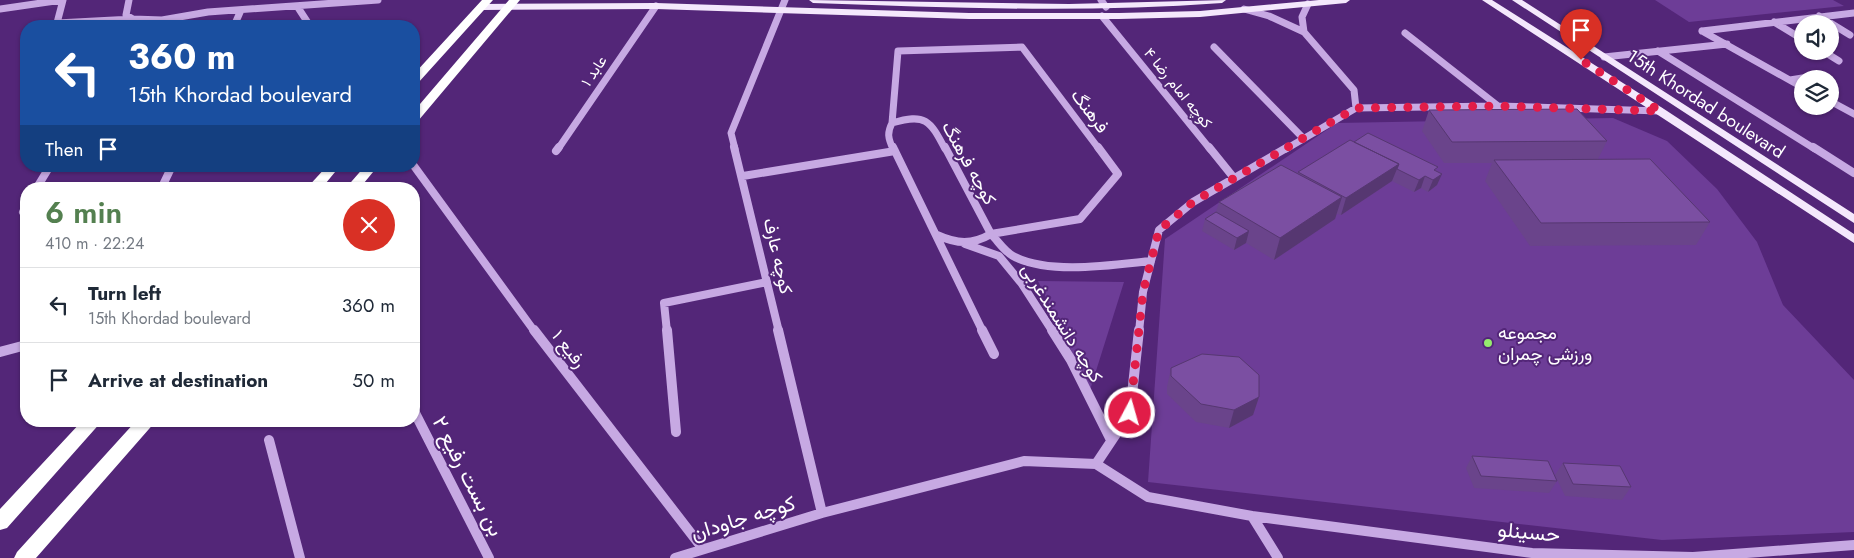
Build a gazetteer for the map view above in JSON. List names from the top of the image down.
{
  "streets": {
    "main road": ["15th Khordad boulevard"],
    "street": [
      "عابد ۱",
      "کوچه امام رضا ۴",
      "فرهنگ",
      "کوچه فرهنگ",
      "کوچه عارف",
      "کوچه دانشمندغربی",
      "رفیع ۱",
      "بن بست رفیع ۲",
      "کوچه جاودان",
      "حسینلو"
    ]
  },
  "crossings": [
    ["فرهنگ", "کوچه فرهنگ"],
    ["کوچه عارف", "کوچه جاودان"],
    ["رفیع ۱", "کوچه جاودان"],
    ["کوچه جاودان", "حسینلو"]
  ],
  "places": ["مجموعه ورزشی چمران"],
  "page": {
    "turn": ["360 m", "15th Khordad boulevard"],
    "then": "Then",
    "heading": ["6 min", "410 m · 22:24"],
    "list": [
      {
        "name": "Turn left",
        "note": "15th Khordad boulevard",
        "value": "360 m"
      },
      {
        "name": "Arrive at destination",
        "value": "50 m"
      }
    ]
  }
}
